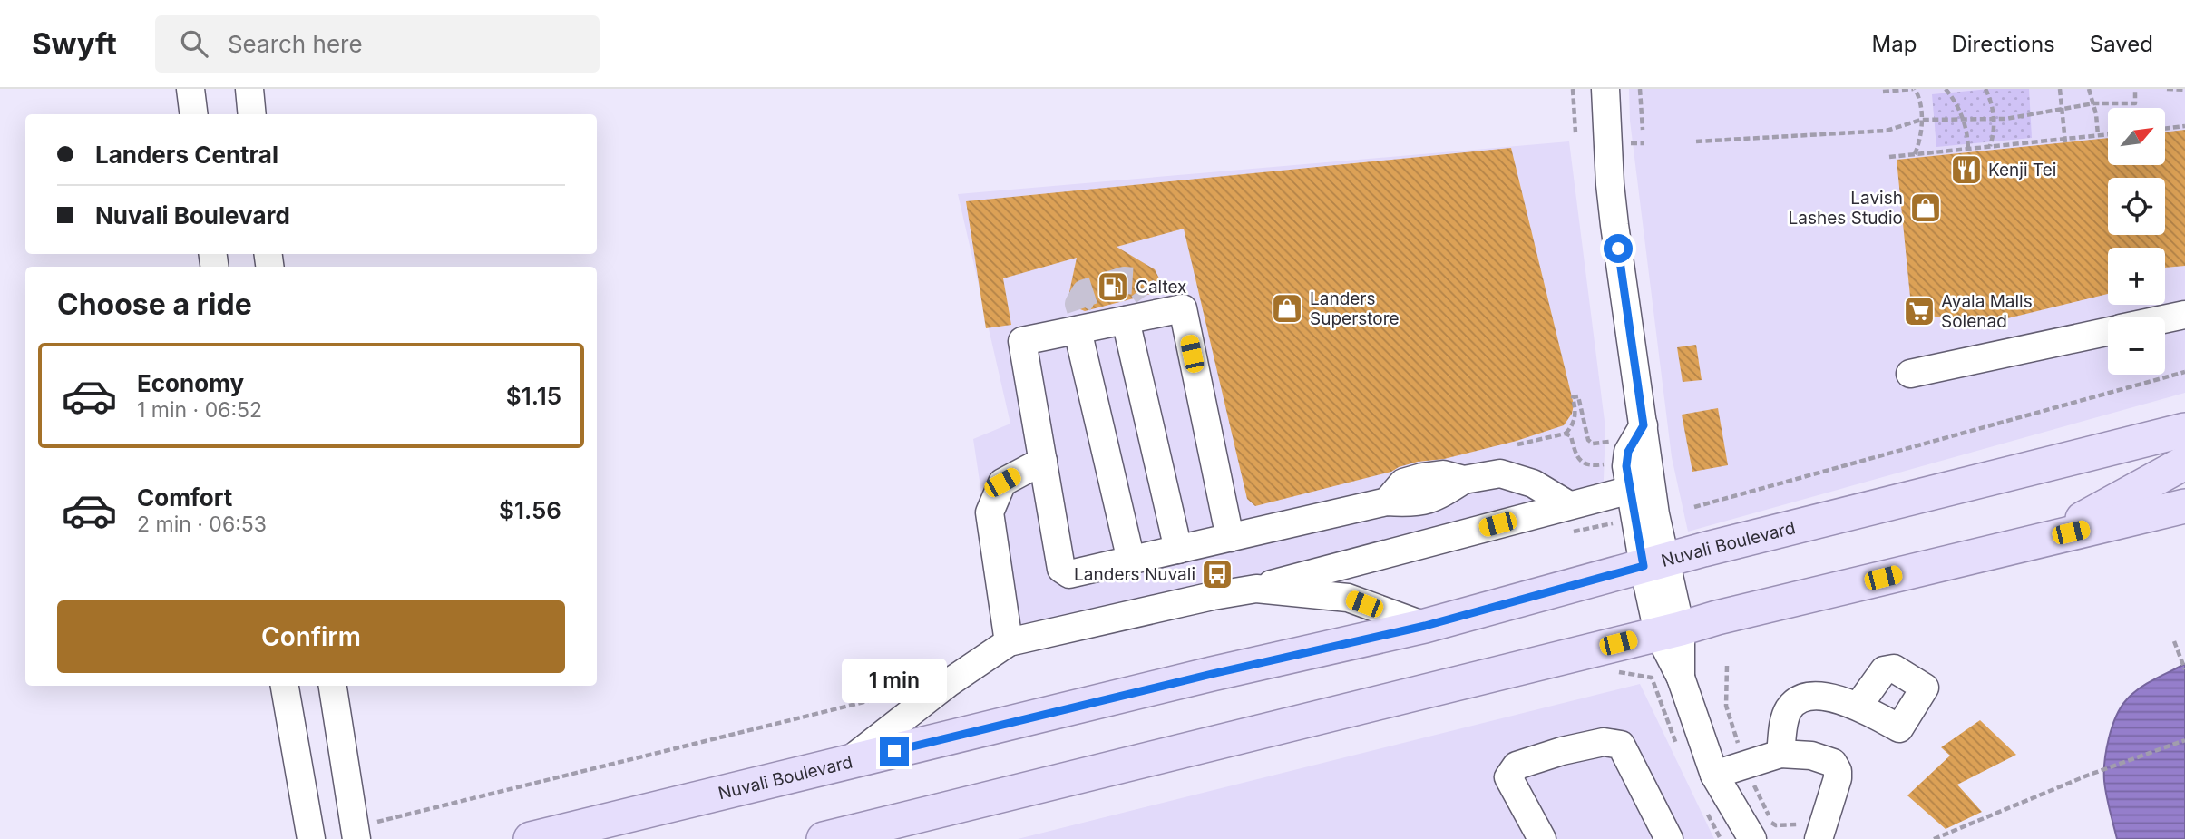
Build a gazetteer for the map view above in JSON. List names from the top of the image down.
{
  "streets": {
    "main road": ["Nuvali Boulevard"]
  },
  "places": {
    "restaurant": ["Kenji Tei"],
    "shop": ["Lavish Lashes Studio", "Landers Superstore"],
    "fuel station": ["Caltex"],
    "supermarket": ["Ayala Malls Solenad"],
    "bus stop": ["Landers Nuvali"]
  },
  "north": "top right",
  "page": {
    "header": "Swyft",
    "search": "Search here",
    "nav": ["Map", "Directions", "Saved"],
    "map_buttons": ["+", "−"],
    "banner": ["Landers Central", "Nuvali Boulevard"],
    "heading": "Choose a ride",
    "list": [
      {
        "name": "Economy",
        "note": "1 min · 06:52",
        "value": "$1.15"
      },
      {
        "name": "Comfort",
        "note": "2 min · 06:53",
        "value": "$1.56"
      }
    ],
    "buttons": "Confirm",
    "bubble": "1 min"
  }
}
